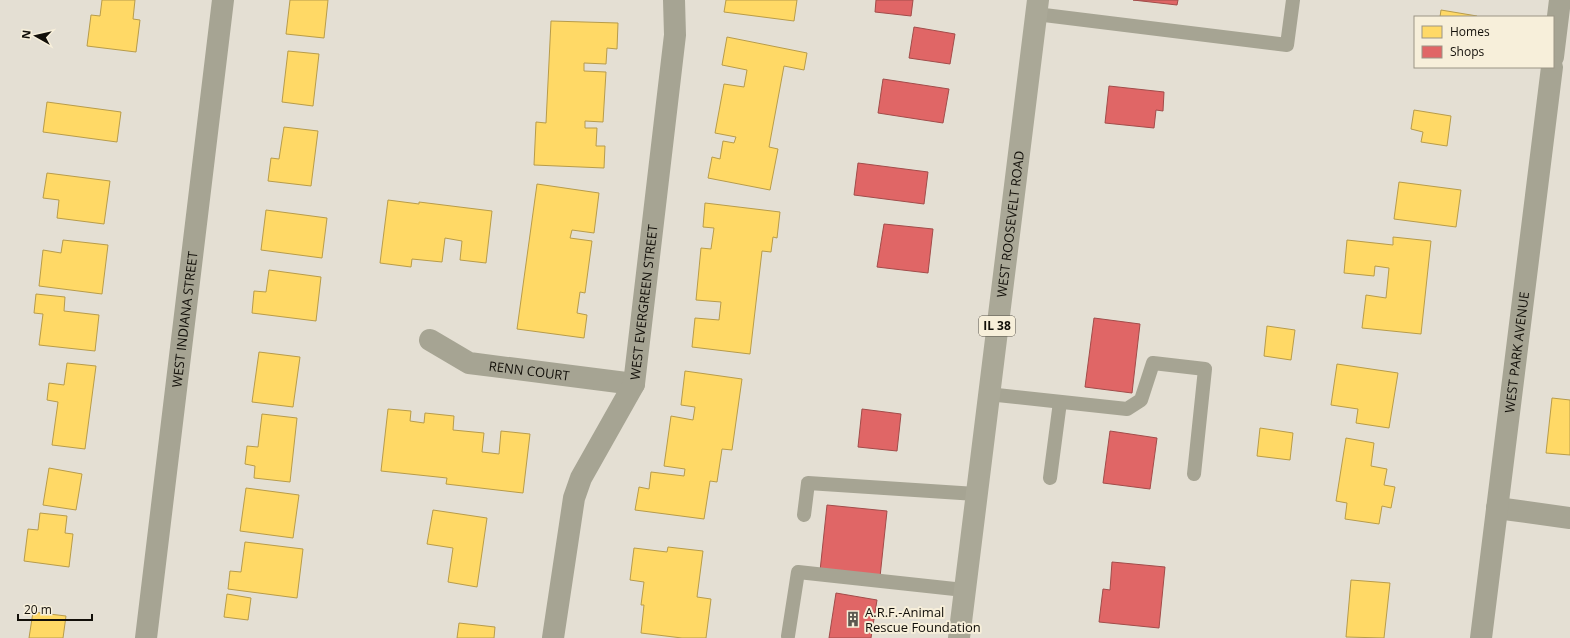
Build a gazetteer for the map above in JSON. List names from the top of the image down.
{
  "streets": {
    "main road": ["WEST ROOSEVELT ROAD", "IL 38"],
    "street": [
      "WEST EVERGREEN STREET",
      "WEST INDIANA STREET",
      "WEST PARK AVENUE",
      "RENN COURT"
    ]
  },
  "crossings": [
    ["WEST EVERGREEN STREET", "RENN COURT"]
  ],
  "places": {
    "building": ["A.R.F.-Animal Rescue Foundation"]
  },
  "legend": ["Homes", "Shops"],
  "scale_bar": "20 m",
  "north": "left"
}
